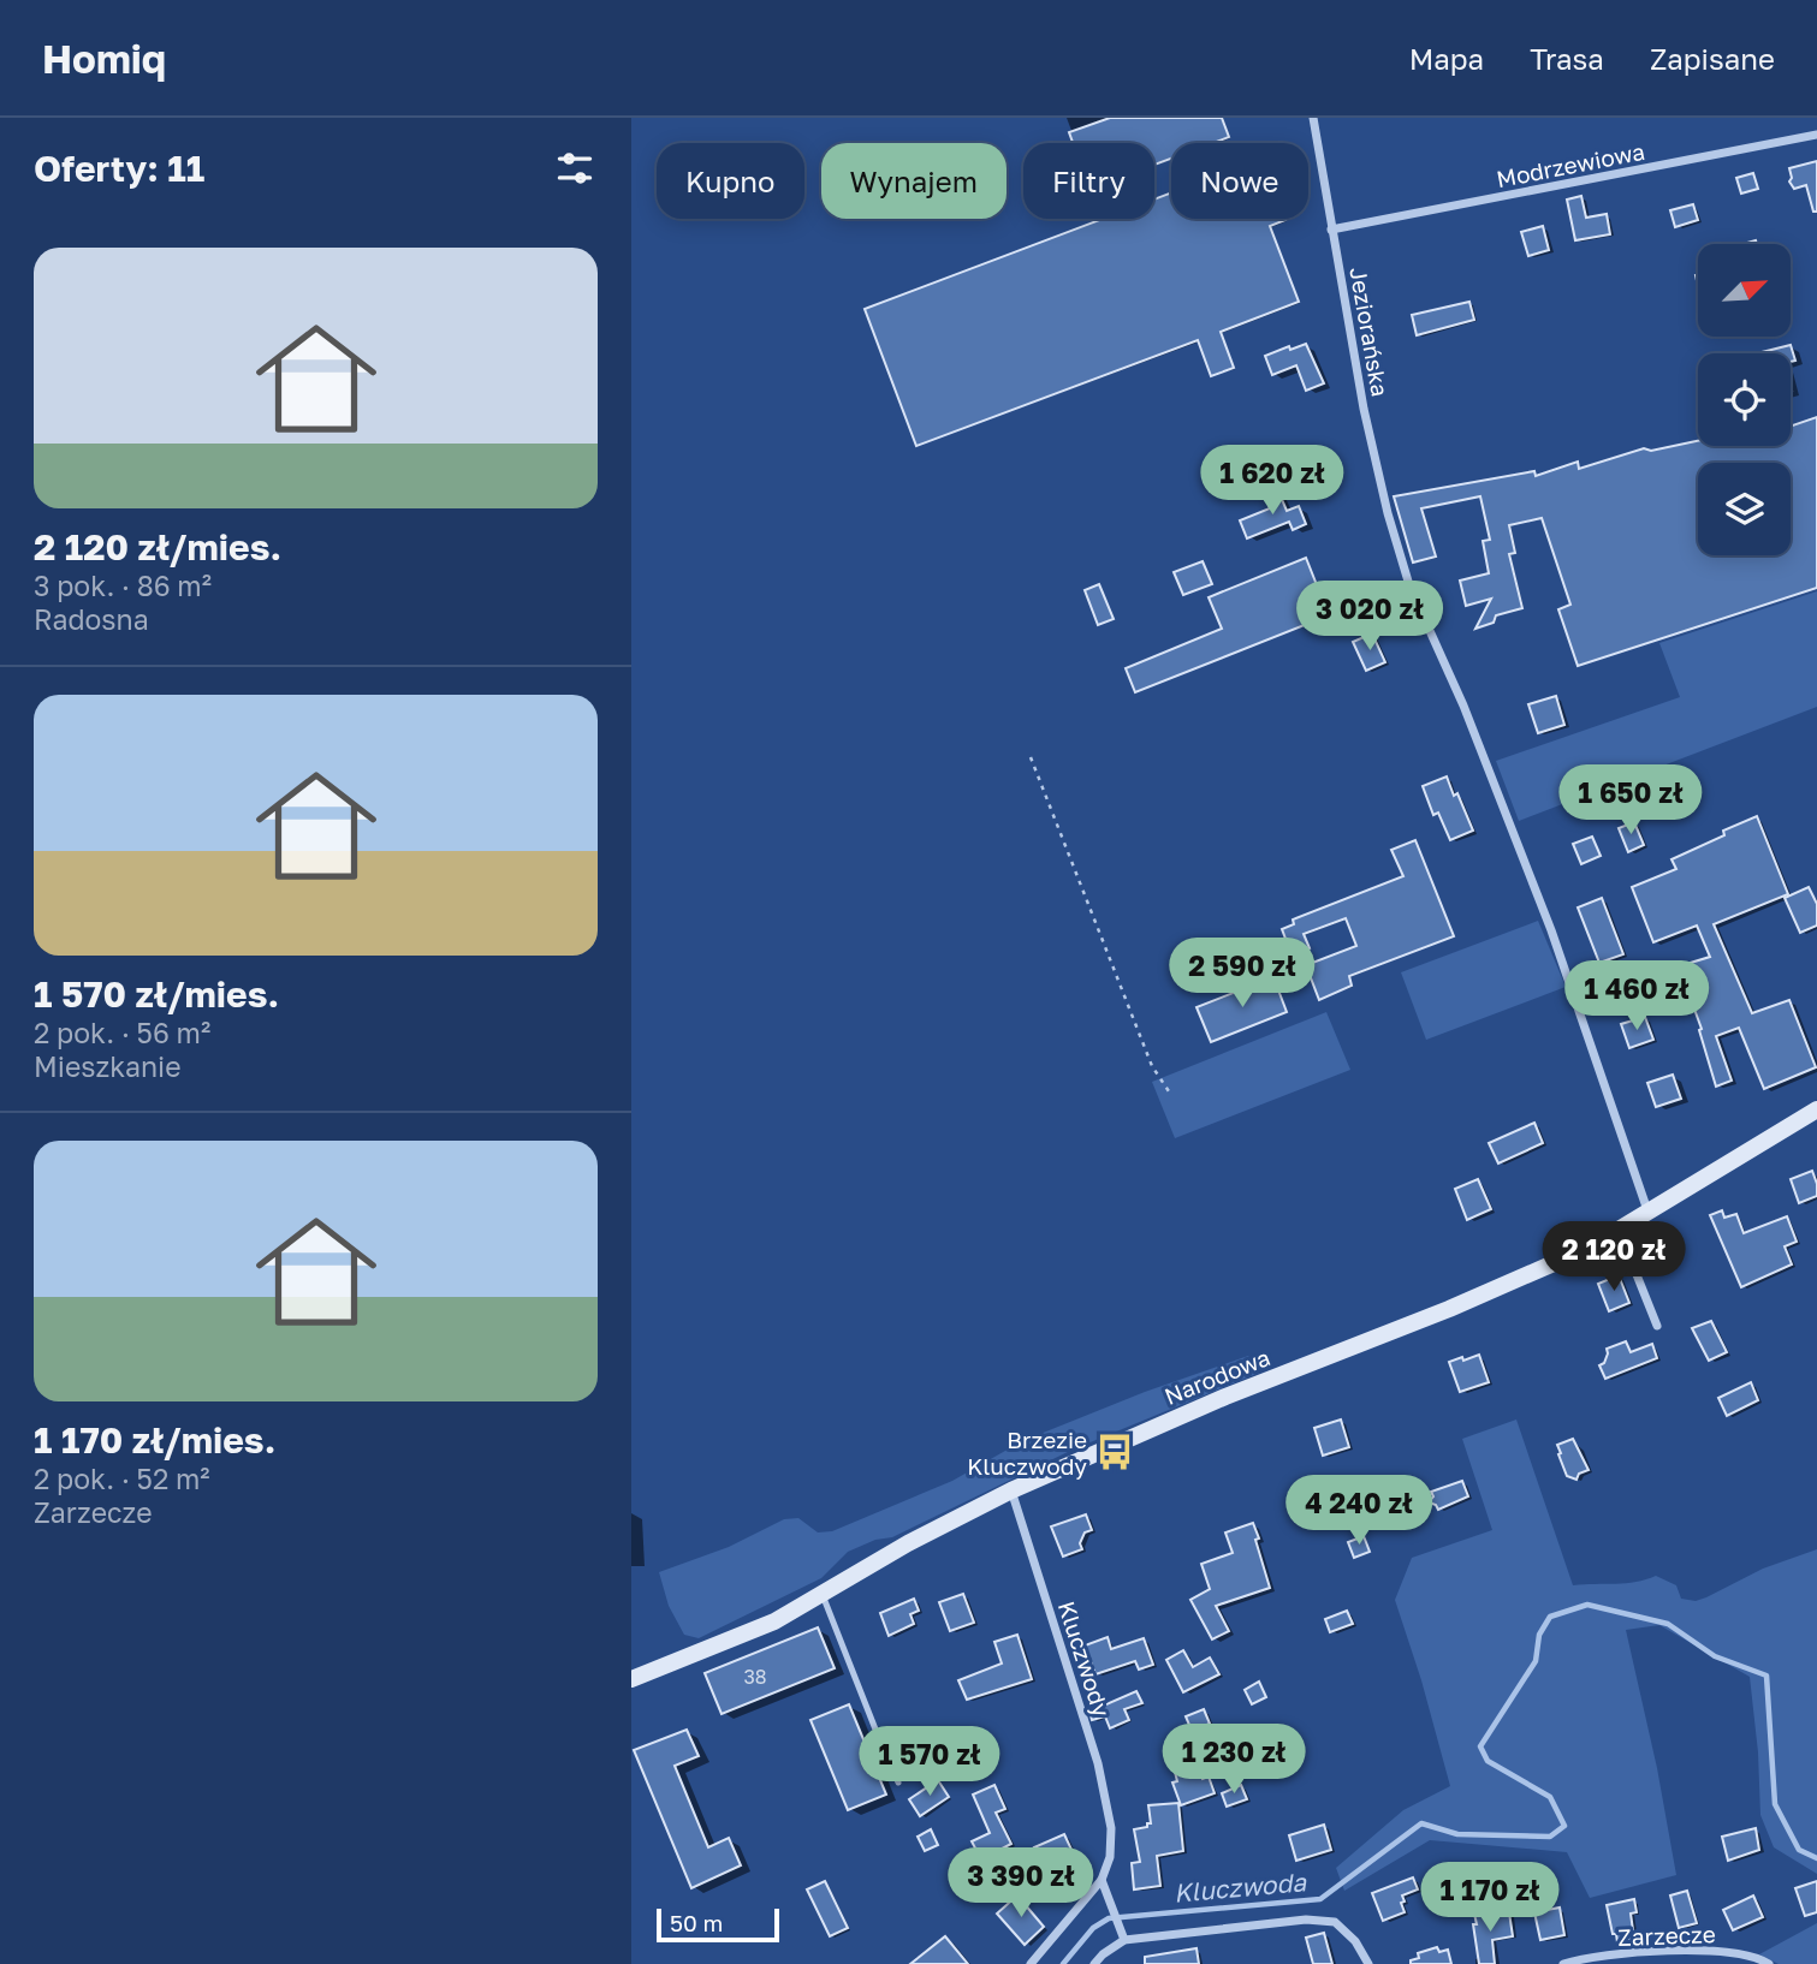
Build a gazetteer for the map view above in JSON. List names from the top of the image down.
{
  "streets": {
    "street": [
      "Modrzewiowa",
      "Jeziorańska",
      "Narodowa",
      "Kluczwody",
      "Zarzecze"
    ]
  },
  "crossings": [
    ["Modrzewiowa", "Jeziorańska"],
    ["Jeziorańska", "Narodowa"],
    ["Narodowa", "Kluczwody"]
  ],
  "water": ["Kluczwoda"],
  "places": {
    "bus stop": ["Brzezie Kluczwody"]
  },
  "house_numbers": ["38"],
  "scale_bar": "50 m",
  "north": "top right",
  "page": {
    "header": "Homiq",
    "nav": ["Mapa", "Trasa", "Zapisane"],
    "heading": "Oferty: 11",
    "chip": [
      "Kupno",
      "Wynajem",
      "Filtry",
      "Nowe"
    ],
    "list": [
      {
        "name": "2 120 zł/mies.",
        "note": "3 pok. · 86 m² · Radosna"
      },
      {
        "name": "1 570 zł/mies.",
        "note": "2 pok. · 56 m² · Mieszkanie"
      },
      {
        "name": "1 170 zł/mies.",
        "note": "2 pok. · 52 m² · Zarzecze"
      }
    ],
    "price": [
      "1 620 zł",
      "3 020 zł",
      "1 650 zł",
      "2 590 zł",
      "1 460 zł",
      "2 120 zł",
      "4 240 zł",
      "1 230 zł",
      "1 570 zł",
      "3 390 zł",
      "1 170 zł"
    ],
    "scale": "50 m"
  }
}
